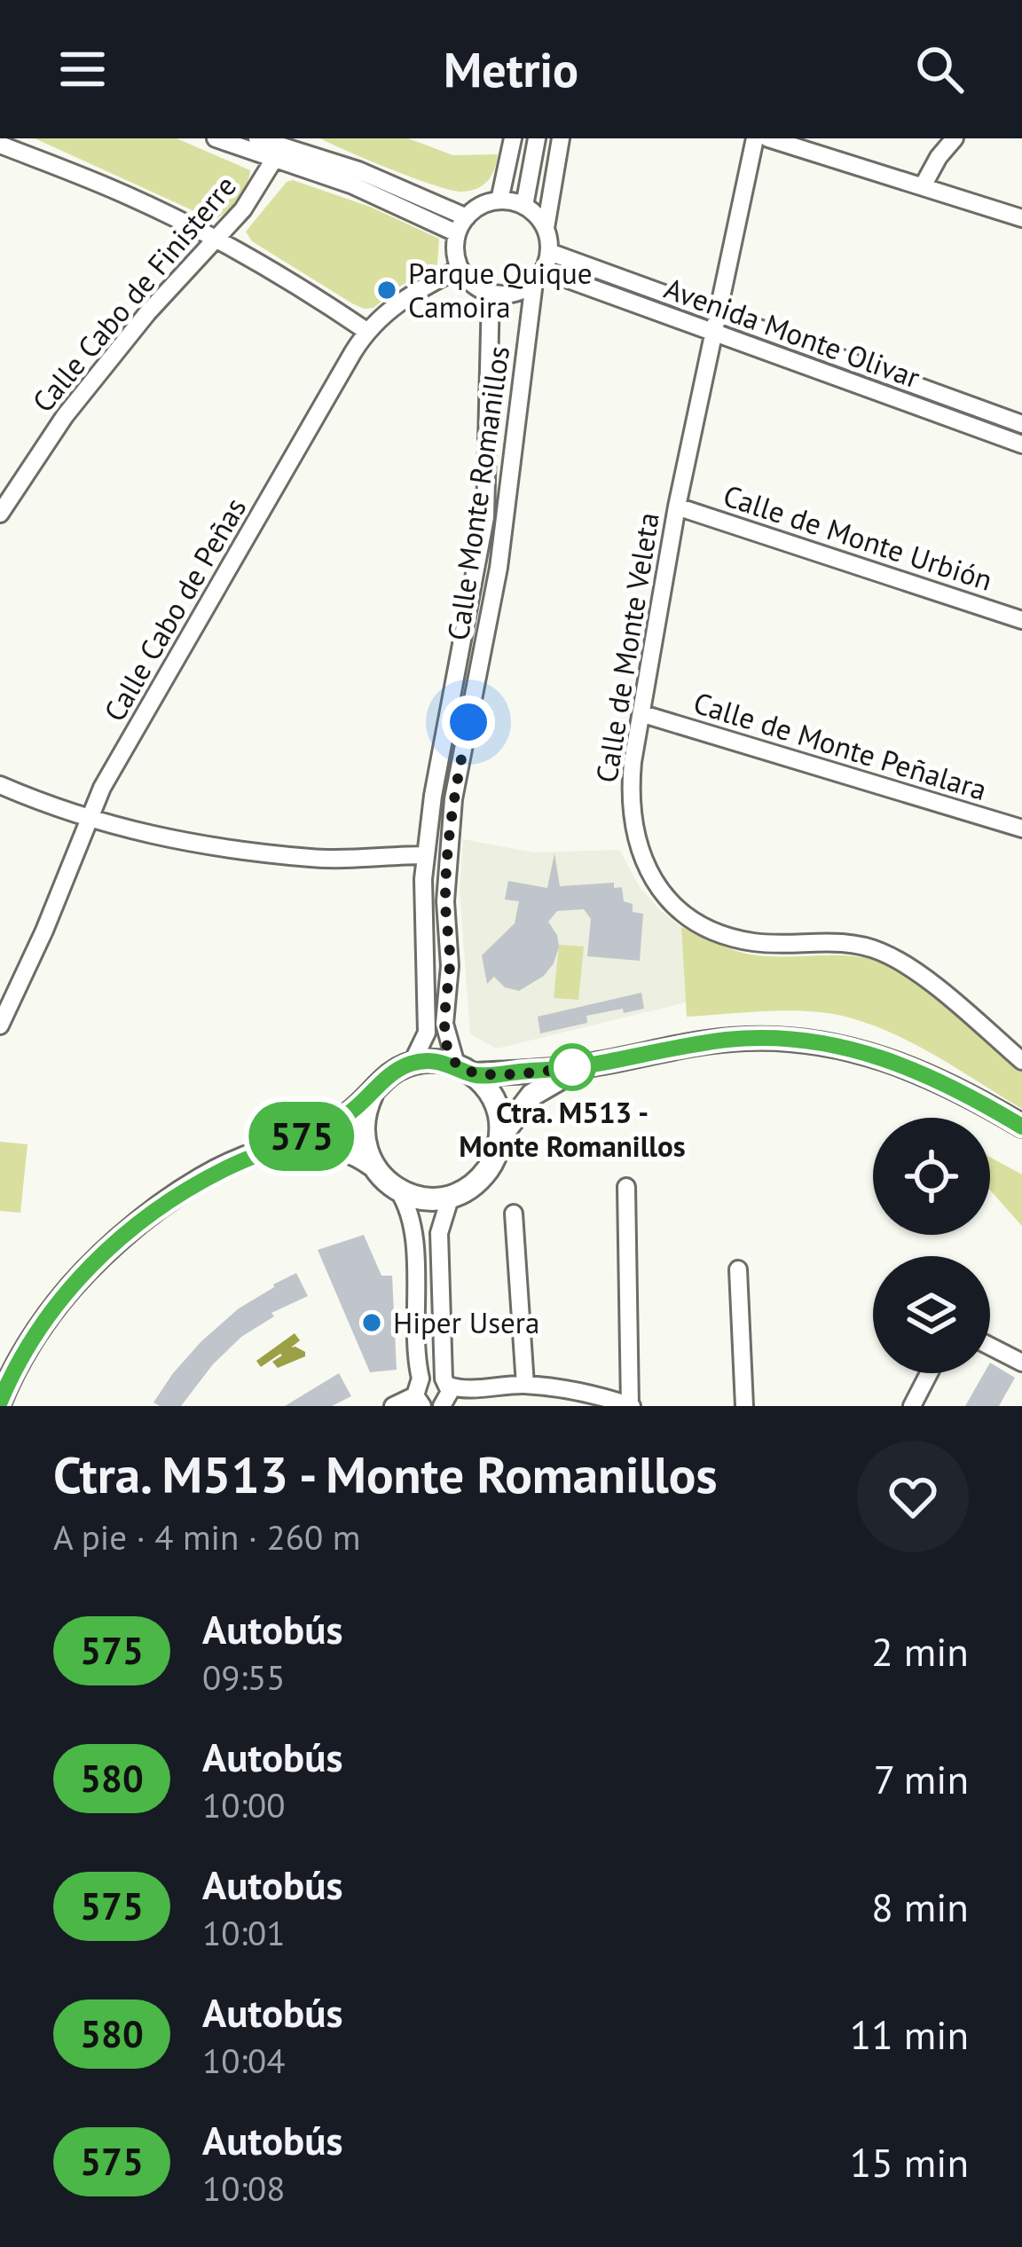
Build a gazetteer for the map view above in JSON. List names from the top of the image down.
{
  "streets": {
    "street": [
      "Calle Cabo de Finisterre",
      "Avenida Monte Olivar",
      "Calle Monte Romanillos",
      "Calle de Monte Urbión",
      "Calle Cabo de Peñas",
      "Calle de Monte Veleta",
      "Calle de Monte Peñalara"
    ]
  },
  "crossings": [
    ["Avenida Monte Olivar", "Calle Monte Romanillos"],
    ["Avenida Monte Olivar", "Calle Cabo de Peñas"],
    ["Avenida Monte Olivar", "Calle de Monte Veleta"],
    ["Calle Monte Romanillos", "Calle Cabo de Peñas"],
    ["Calle de Monte Urbión", "Calle de Monte Veleta"],
    ["Calle de Monte Veleta", "Calle de Monte Peñalara"]
  ],
  "places": ["Parque Quique Camoira", "Ctra. M513 - Monte Romanillos", "Hiper Usera"],
  "lines": ["bus line 575"],
  "page": {
    "header": "Metrio",
    "on_map": "575",
    "heading": ["Ctra. M513 - Monte Romanillos", "A pie · 4 min · 260 m"],
    "list": [
      {
        "mark": "575",
        "name": "Autobús",
        "note": "09:55",
        "value": "2 min"
      },
      {
        "mark": "580",
        "name": "Autobús",
        "note": "10:00",
        "value": "7 min"
      },
      {
        "mark": "575",
        "name": "Autobús",
        "note": "10:01",
        "value": "8 min"
      },
      {
        "mark": "580",
        "name": "Autobús",
        "note": "10:04",
        "value": "11 min"
      },
      {
        "mark": "575",
        "name": "Autobús",
        "note": "10:08",
        "value": "15 min"
      }
    ]
  }
}
